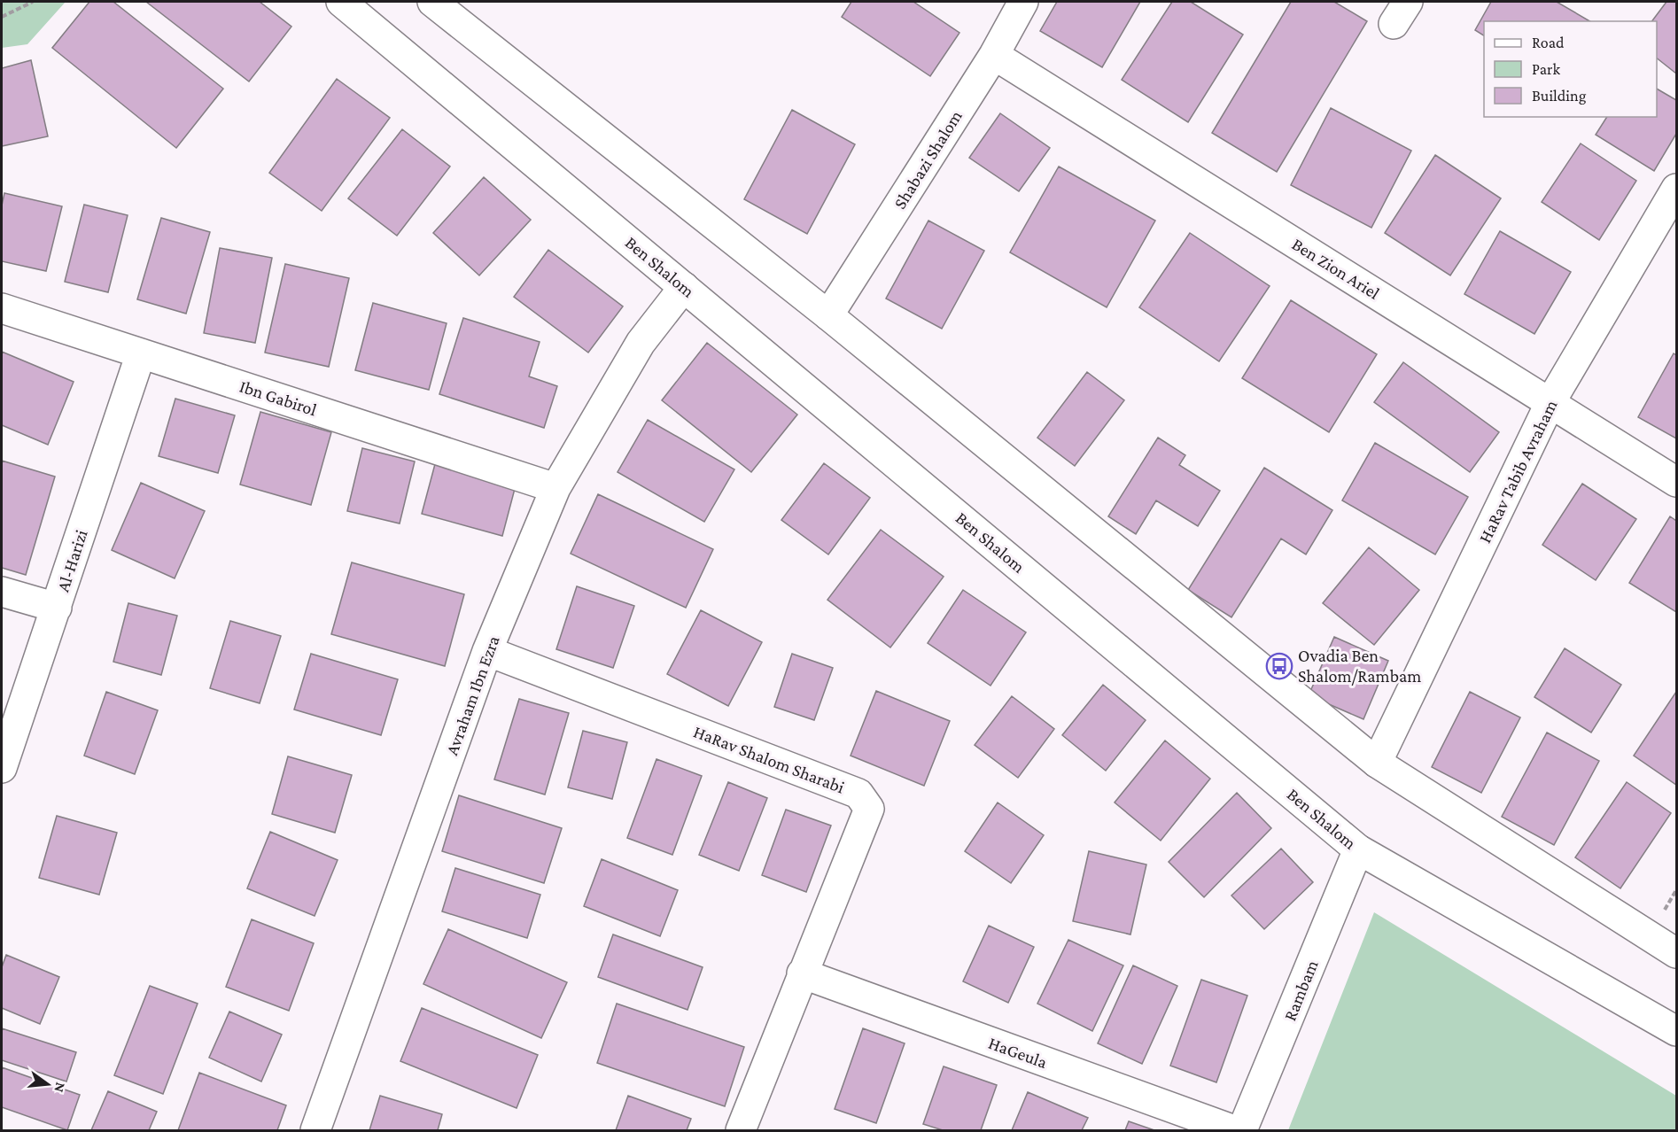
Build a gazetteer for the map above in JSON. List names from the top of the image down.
{
  "streets": {
    "street": [
      "Shabazi Shalom",
      "Ben Shalom",
      "Ben Zion Ariel",
      "Ibn Gabirol",
      "HaRav Tabib Avraham",
      "Al-Harizi",
      "Avraham Ibn Ezra",
      "HaRav Shalom Sharabi",
      "Rambam",
      "HaGeula"
    ]
  },
  "crossings": [
    ["Shabazi Shalom", "Ben Zion Ariel"],
    ["Ben Shalom", "Avraham Ibn Ezra"],
    ["Ben Shalom", "Rambam"],
    ["Ben Zion Ariel", "HaRav Tabib Avraham"],
    ["Ibn Gabirol", "Al-Harizi"],
    ["Ibn Gabirol", "Avraham Ibn Ezra"],
    ["Avraham Ibn Ezra", "HaRav Shalom Sharabi"],
    ["HaRav Shalom Sharabi", "HaGeula"]
  ],
  "places": {
    "bus stop": ["Ovadia Ben Shalom/Rambam"]
  },
  "legend": ["Road", "Park", "Building"],
  "north": "right"
}
